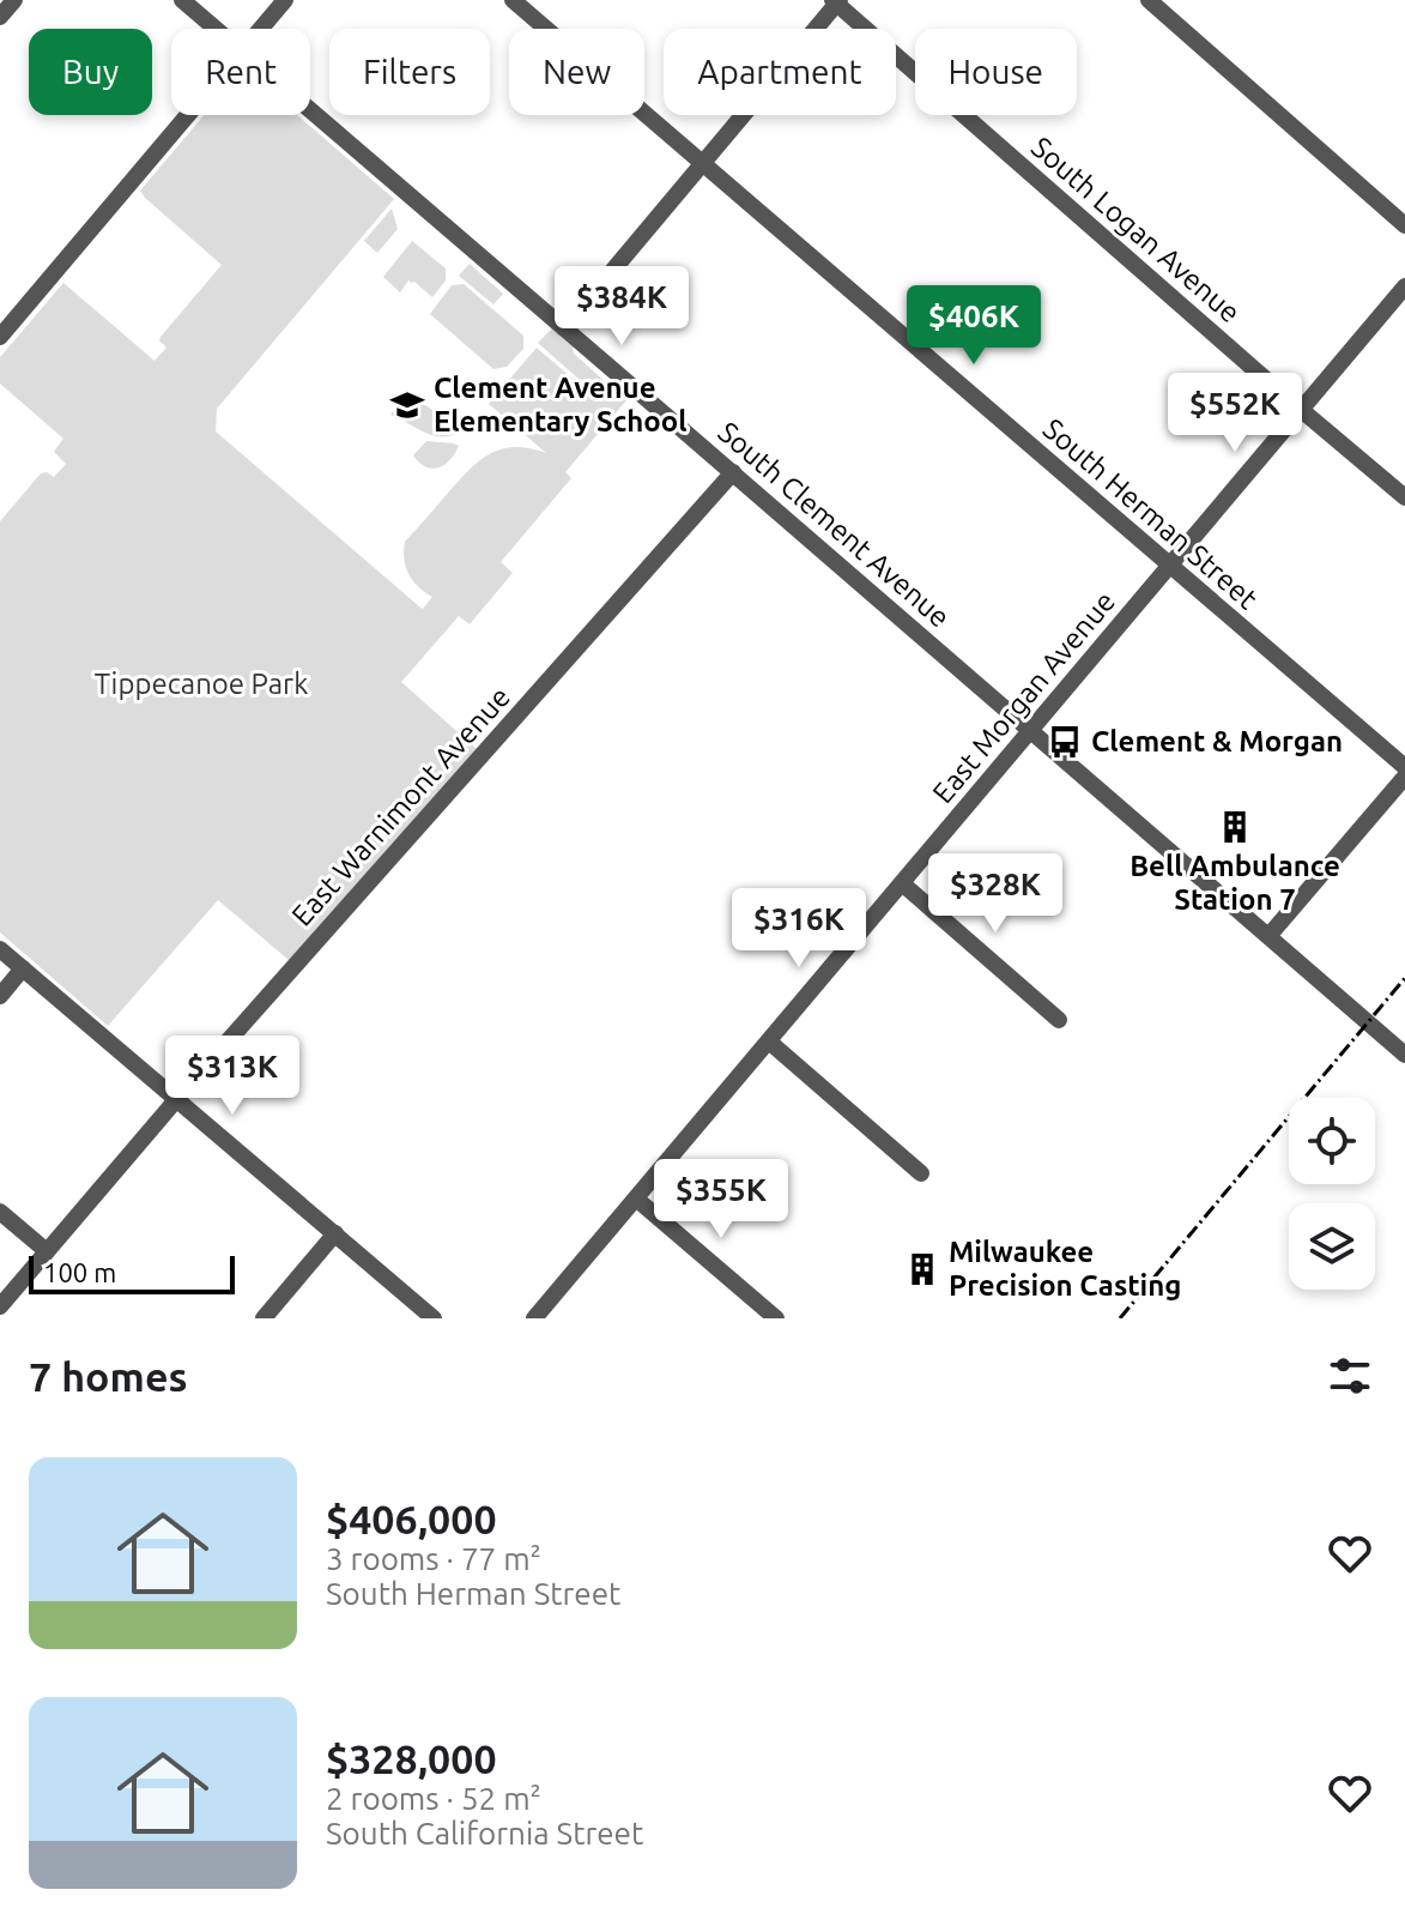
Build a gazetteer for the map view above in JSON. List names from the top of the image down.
{
  "streets": {
    "street": [
      "South Logan Avenue",
      "South Herman Street",
      "South Clement Avenue",
      "East Morgan Avenue",
      "East Warnimont Avenue"
    ]
  },
  "crossings": [
    ["South Logan Avenue", "East Morgan Avenue"],
    ["South Herman Street", "East Morgan Avenue"],
    ["South Clement Avenue", "East Morgan Avenue"],
    ["South Clement Avenue", "East Warnimont Avenue"]
  ],
  "parks": ["Tippecanoe Park"],
  "places": {
    "school or university": ["Clement Avenue Elementary School"],
    "bus stop": ["Clement & Morgan"],
    "building": ["Bell Ambulance Station 7", "Milwaukee Precision Casting"]
  },
  "scale_bar": "100 m",
  "page": {
    "chip": [
      "Buy",
      "Rent",
      "Filters",
      "New",
      "Apartment",
      "House"
    ],
    "price": [
      "$384K",
      "$406K",
      "$552K",
      "$328K",
      "$316K",
      "$313K",
      "$355K"
    ],
    "scale": "100 m",
    "heading": "7 homes",
    "list": [
      {
        "name": "$406,000",
        "note": "3 rooms · 77 m² · South Herman Street"
      },
      {
        "name": "$328,000",
        "note": "2 rooms · 52 m² · South California Street"
      }
    ]
  }
}
